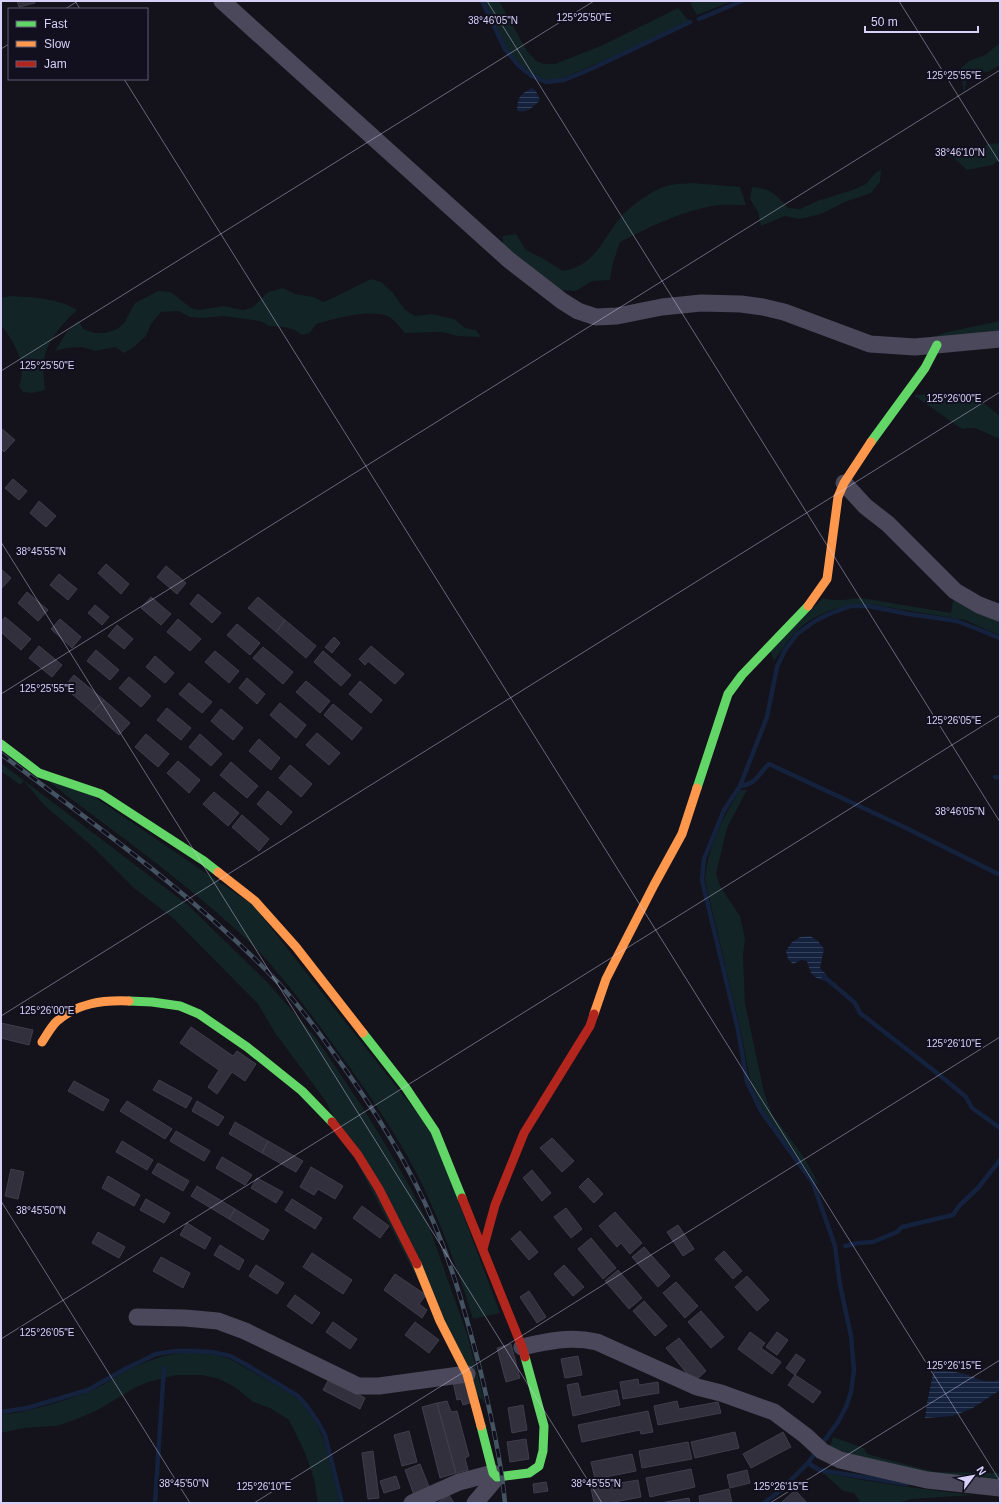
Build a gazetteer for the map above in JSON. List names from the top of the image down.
{
  "legend": ["Fast", "Slow", "Jam"],
  "scale_bar": "50 m",
  "north": "top right",
  "coordinates": [
    "125°25'50\"E",
    "38°46'05\"N",
    "125°25'55\"E",
    "38°46'10\"N",
    "125°26'00\"E",
    "38°45'55\"N",
    "125°26'05\"E",
    "125°26'10\"E",
    "38°45'50\"N",
    "125°26'15\"E"
  ]
}
